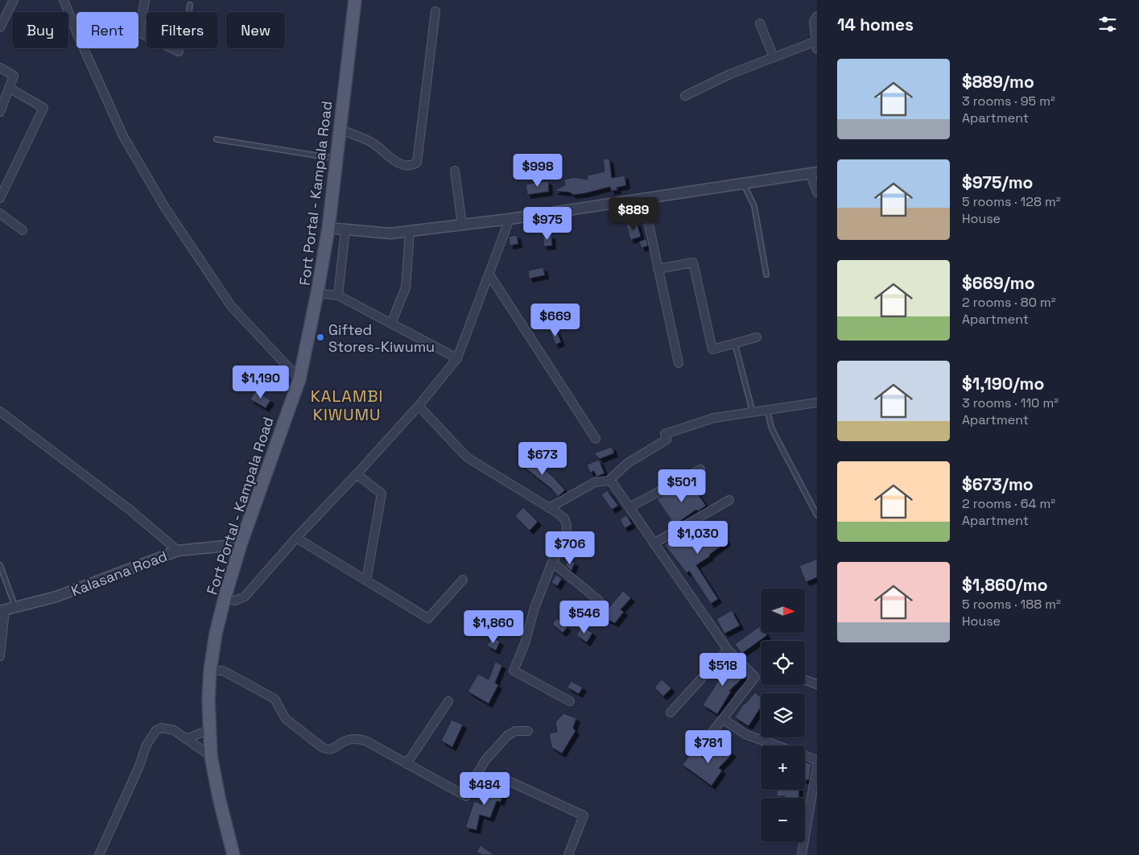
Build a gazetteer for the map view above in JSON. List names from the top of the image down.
{
  "streets": {
    "main road": ["Fort Portal - Kampala Road"],
    "street": ["Kalasana Road"]
  },
  "crossings": [
    ["Fort Portal - Kampala Road", "Kalasana Road"]
  ],
  "districts": ["KALAMBI KIWUMU"],
  "places": ["Gifted Stores-Kiwumu"],
  "north": "right",
  "page": {
    "heading": "14 homes",
    "chip": [
      "Buy",
      "Rent",
      "Filters",
      "New"
    ],
    "list": [
      {
        "name": "$889/mo",
        "note": "3 rooms · 95 m² · Apartment"
      },
      {
        "name": "$975/mo",
        "note": "5 rooms · 128 m² · House"
      },
      {
        "name": "$669/mo",
        "note": "2 rooms · 80 m² · Apartment"
      },
      {
        "name": "$1,190/mo",
        "note": "3 rooms · 110 m² · Apartment"
      },
      {
        "name": "$673/mo",
        "note": "2 rooms · 64 m² · Apartment"
      },
      {
        "name": "$1,860/mo",
        "note": "5 rooms · 188 m² · House"
      }
    ],
    "price": [
      "$998",
      "$889",
      "$975",
      "$669",
      "$1,190",
      "$673",
      "$501",
      "$1,030",
      "$706",
      "$546",
      "$1,860",
      "$518",
      "$781",
      "$484"
    ],
    "map_buttons": ["+", "−"]
  }
}
